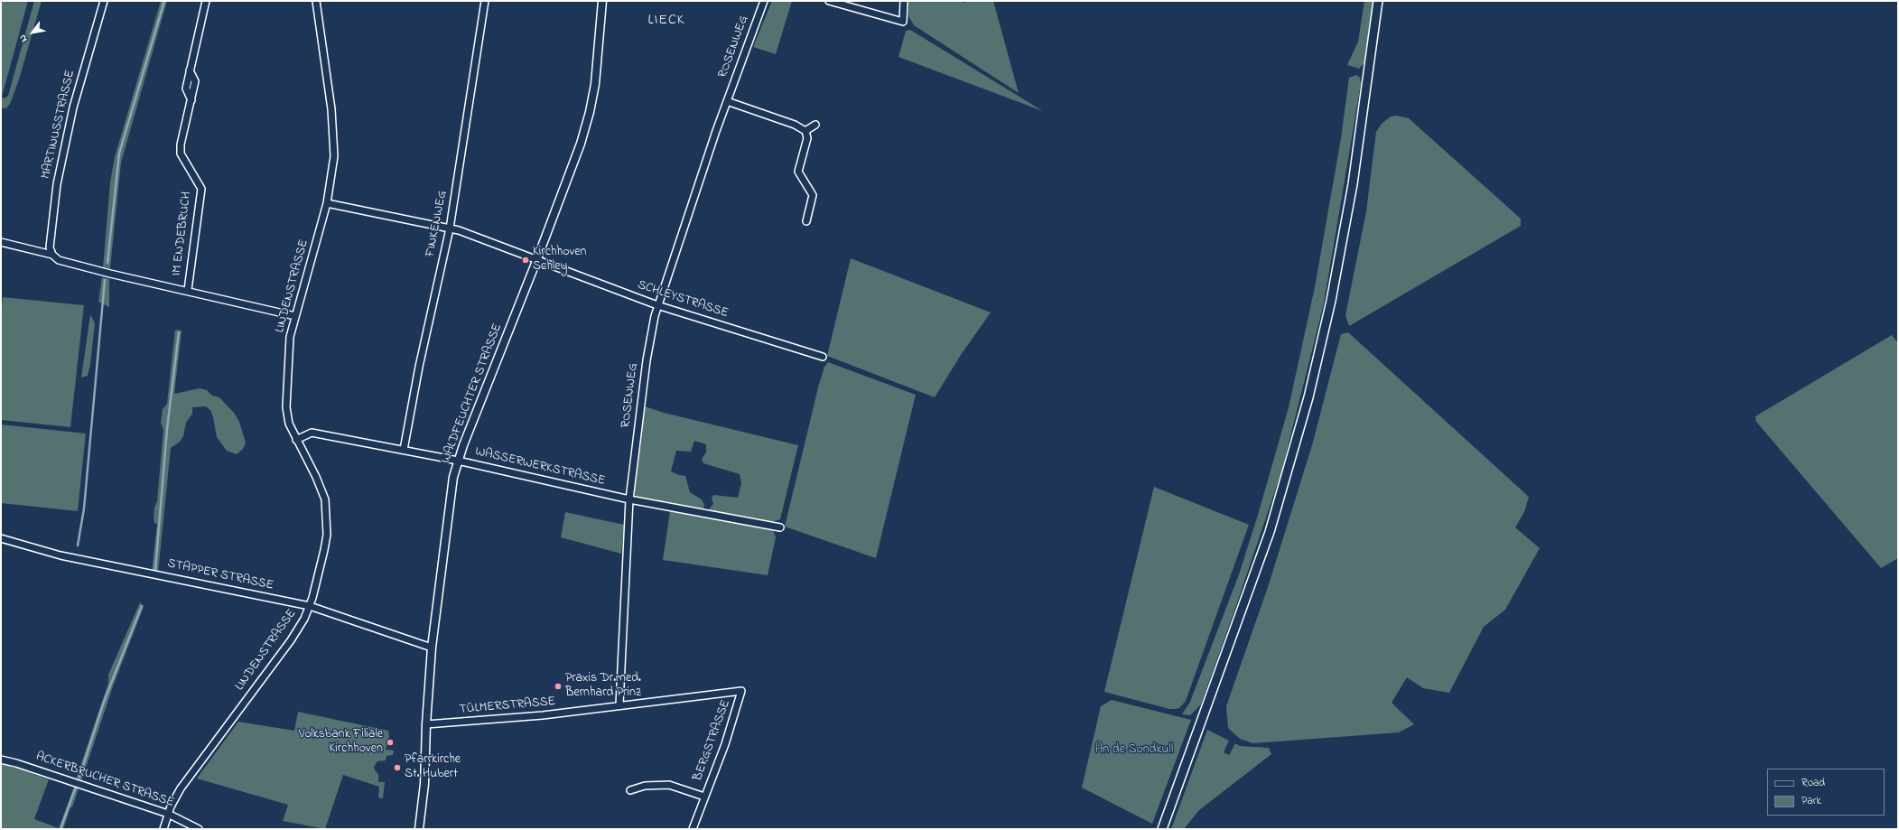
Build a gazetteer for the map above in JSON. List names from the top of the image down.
{
  "streets": {
    "street": [
      "ROSENWEG",
      "MARTINUSSTRASSE",
      "FINKENWEG",
      "IM ENDEBRUCH",
      "LINDENSTRASSE",
      "SCHLEYSTRASSE",
      "WALDFEUCHTER STRASSE",
      "WASSERWERKSTRASSE",
      "STAPPER STRASSE",
      "TÜLMERSTRASSE",
      "BERGSTRASSE",
      "ACKERBRUCHER STRASSE"
    ]
  },
  "crossings": [
    ["ROSENWEG", "SCHLEYSTRASSE"],
    ["ROSENWEG", "WASSERWERKSTRASSE"],
    ["ROSENWEG", "TÜLMERSTRASSE"],
    ["FINKENWEG", "SCHLEYSTRASSE"],
    ["FINKENWEG", "WASSERWERKSTRASSE"],
    ["LINDENSTRASSE", "SCHLEYSTRASSE"],
    ["LINDENSTRASSE", "WASSERWERKSTRASSE"],
    ["LINDENSTRASSE", "STAPPER STRASSE"],
    ["LINDENSTRASSE", "ACKERBRUCHER STRASSE"],
    ["SCHLEYSTRASSE", "WALDFEUCHTER STRASSE"],
    ["WALDFEUCHTER STRASSE", "WASSERWERKSTRASSE"],
    ["WALDFEUCHTER STRASSE", "STAPPER STRASSE"],
    ["WALDFEUCHTER STRASSE", "TÜLMERSTRASSE"],
    ["TÜLMERSTRASSE", "BERGSTRASSE"]
  ],
  "districts": ["LIECK"],
  "parks": ["An de Sondkull"],
  "places": [
    "Kirchhoven Schley",
    "Praxis Dr.med. Bernhard Prinz",
    "Volksbank Filiale Kirchhoven",
    "Pfarrkirche St. Hubert"
  ],
  "legend": ["Road", "Park"],
  "north": "bottom left"
}
